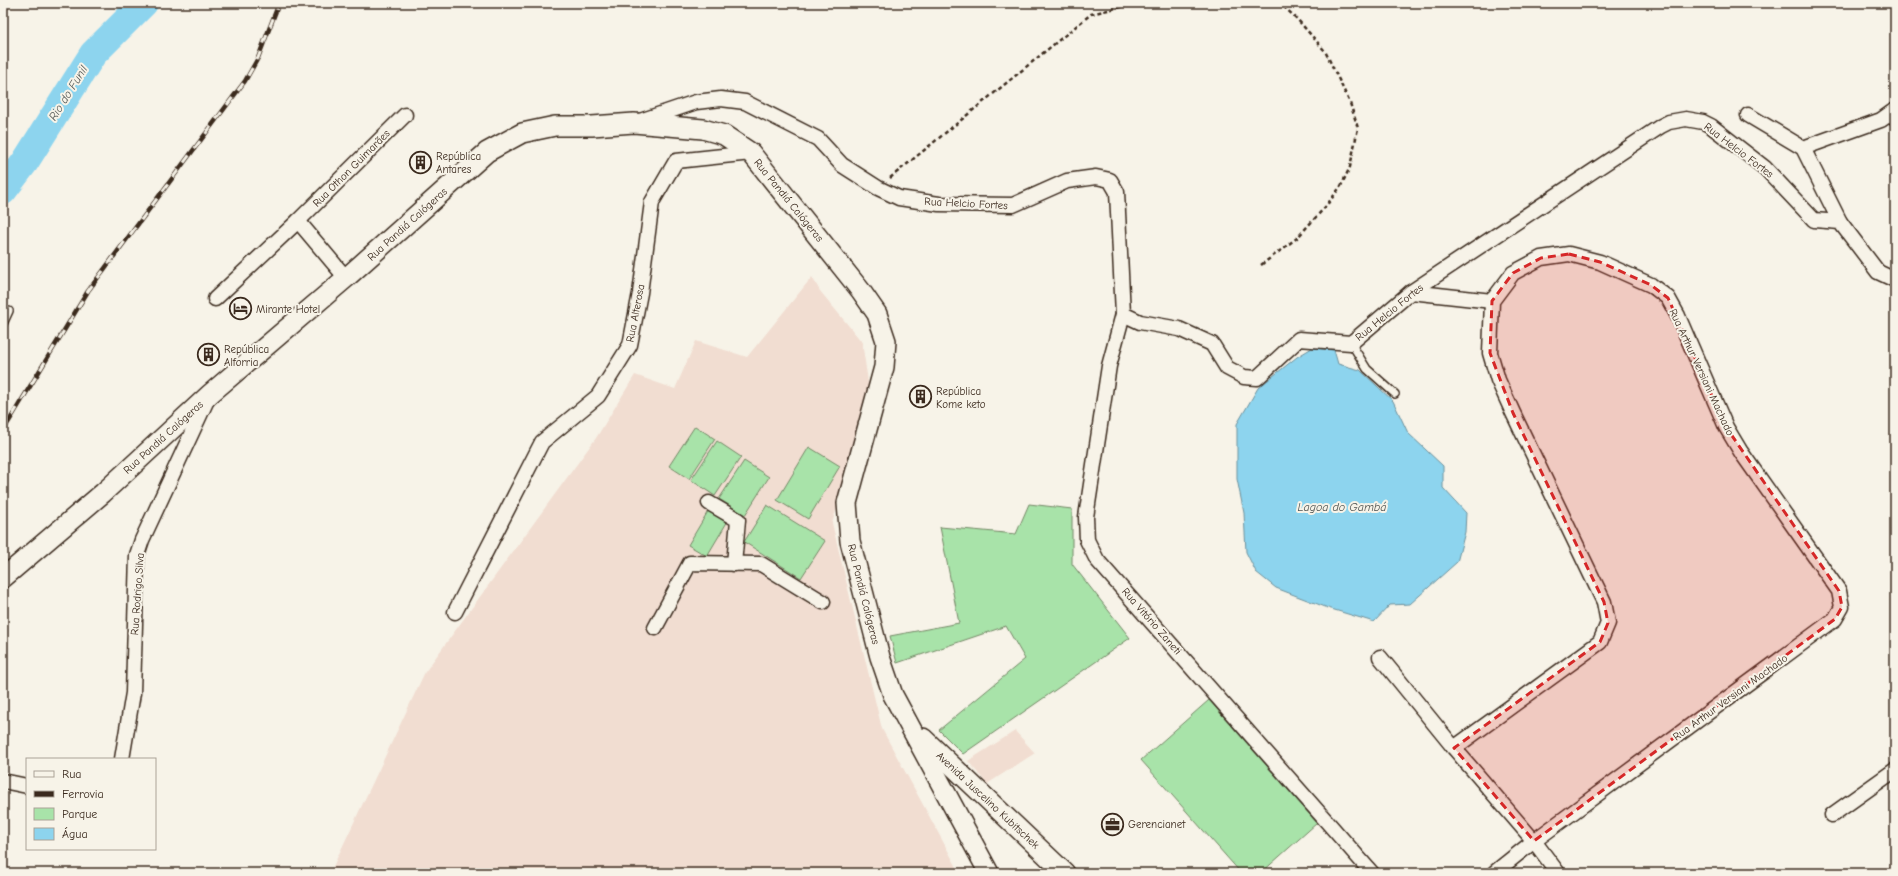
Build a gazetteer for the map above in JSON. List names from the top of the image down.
{
  "streets": {
    "street": [
      "Rua Helcio Fortes",
      "Rua Othon Guimarães",
      "Rua Pandiá Calógeras",
      "Rua Alterosa",
      "Rua Arthur Versiani Machado",
      "Rua Rodrigo Silva",
      "Rua Vitório Zaneti",
      "Avenida Juscelino Kubitschek"
    ]
  },
  "crossings": [
    ["Rua Helcio Fortes", "Rua Pandiá Calógeras"],
    ["Rua Helcio Fortes", "Rua Vitório Zaneti"],
    ["Rua Pandiá Calógeras", "Rua Alterosa"],
    ["Rua Pandiá Calógeras", "Rua Rodrigo Silva"],
    ["Rua Pandiá Calógeras", "Avenida Juscelino Kubitschek"]
  ],
  "water": ["Rio do Funil", "Lagoa do Gambá"],
  "places": {
    "building": ["República Antares", "República Alforria", "República Kome keto"],
    "hotel": ["Mirante Hotel"],
    "office": ["Gerencianet"]
  },
  "legend": [
    "Rua",
    "Ferrovia",
    "Parque",
    "Água"
  ]
}
